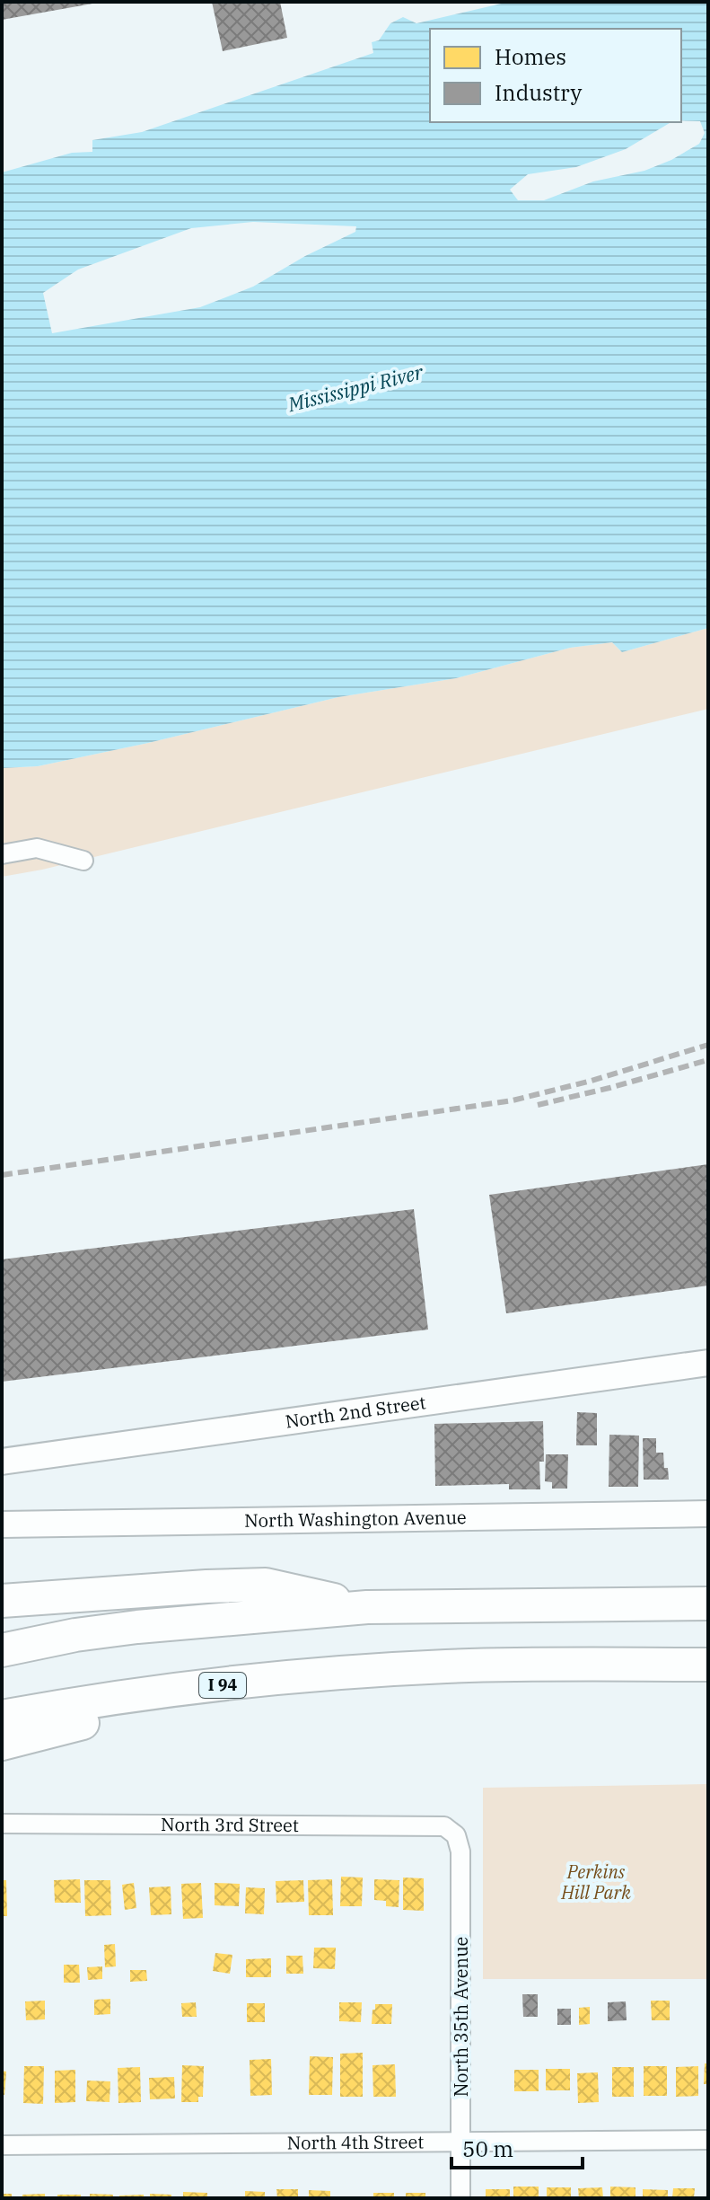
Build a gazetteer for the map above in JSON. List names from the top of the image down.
{
  "streets": {
    "highway": ["I 94"],
    "street": [
      "North 2nd Street",
      "North Washington Avenue",
      "North 3rd Street",
      "North 35th Avenue",
      "North 4th Street"
    ]
  },
  "crossings": [
    ["North 3rd Street", "North 35th Avenue"],
    ["North 35th Avenue", "North 4th Street"]
  ],
  "water": ["Mississippi River"],
  "parks": ["Perkins Hill Park"],
  "legend": ["Homes", "Industry"],
  "scale_bar": "50 m"
}
